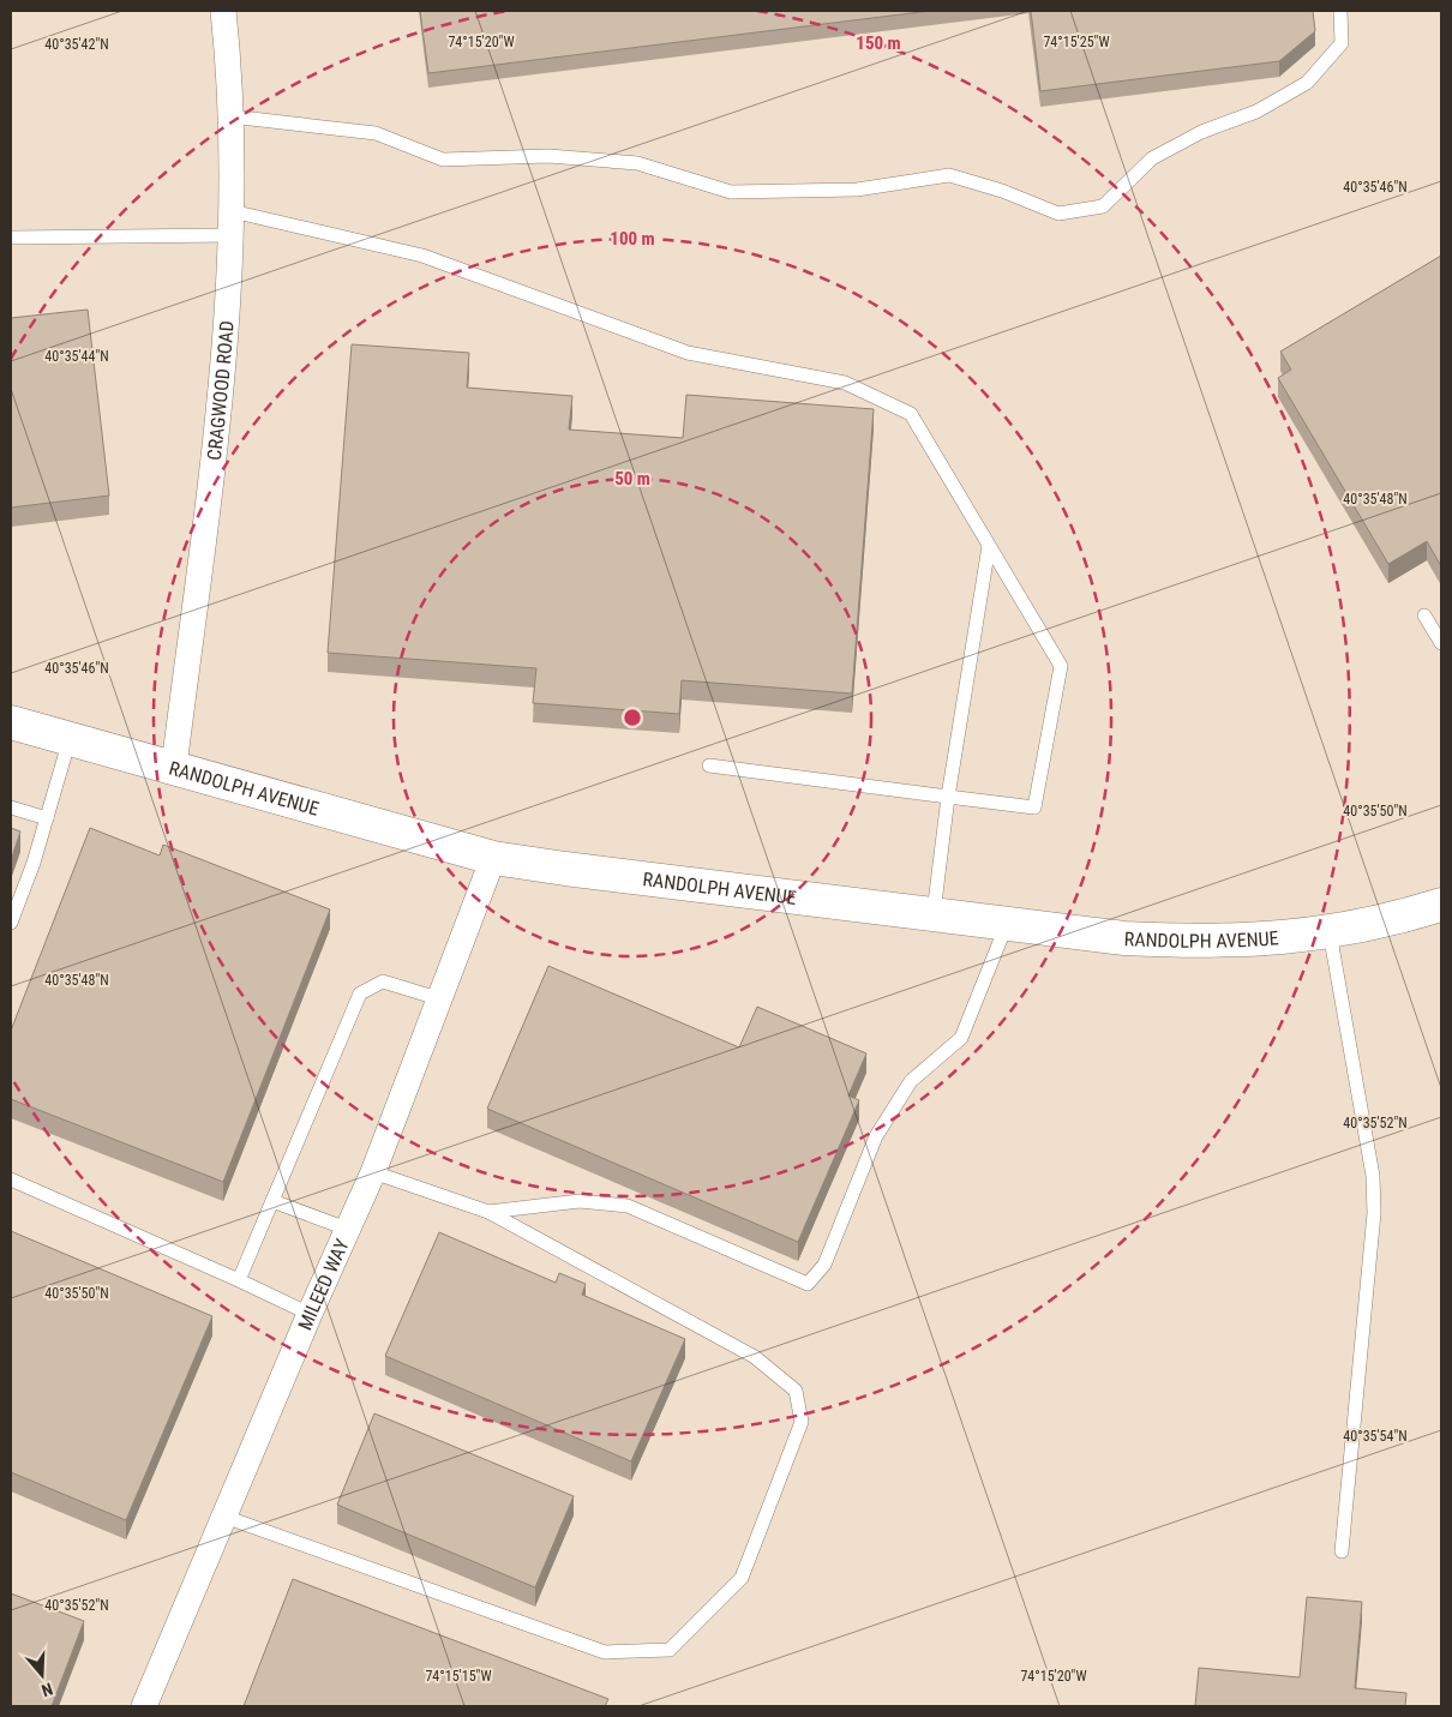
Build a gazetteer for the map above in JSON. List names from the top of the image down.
{
  "streets": {
    "main road": ["RANDOLPH AVENUE"],
    "street": ["CRAGWOOD ROAD", "MILEED WAY"]
  },
  "crossings": [
    ["CRAGWOOD ROAD", "RANDOLPH AVENUE"],
    ["RANDOLPH AVENUE", "MILEED WAY"]
  ],
  "north": "bottom",
  "coordinates": [
    "74°15'20\"W",
    "74°15'25\"W",
    "40°35'42\"N",
    "40°35'46\"N",
    "40°35'44\"N",
    "40°35'48\"N",
    "40°35'50\"N",
    "40°35'52\"N",
    "40°35'54\"N",
    "74°15'15\"W"
  ],
  "rings": ["150 m", "100 m", "50 m"]
}
